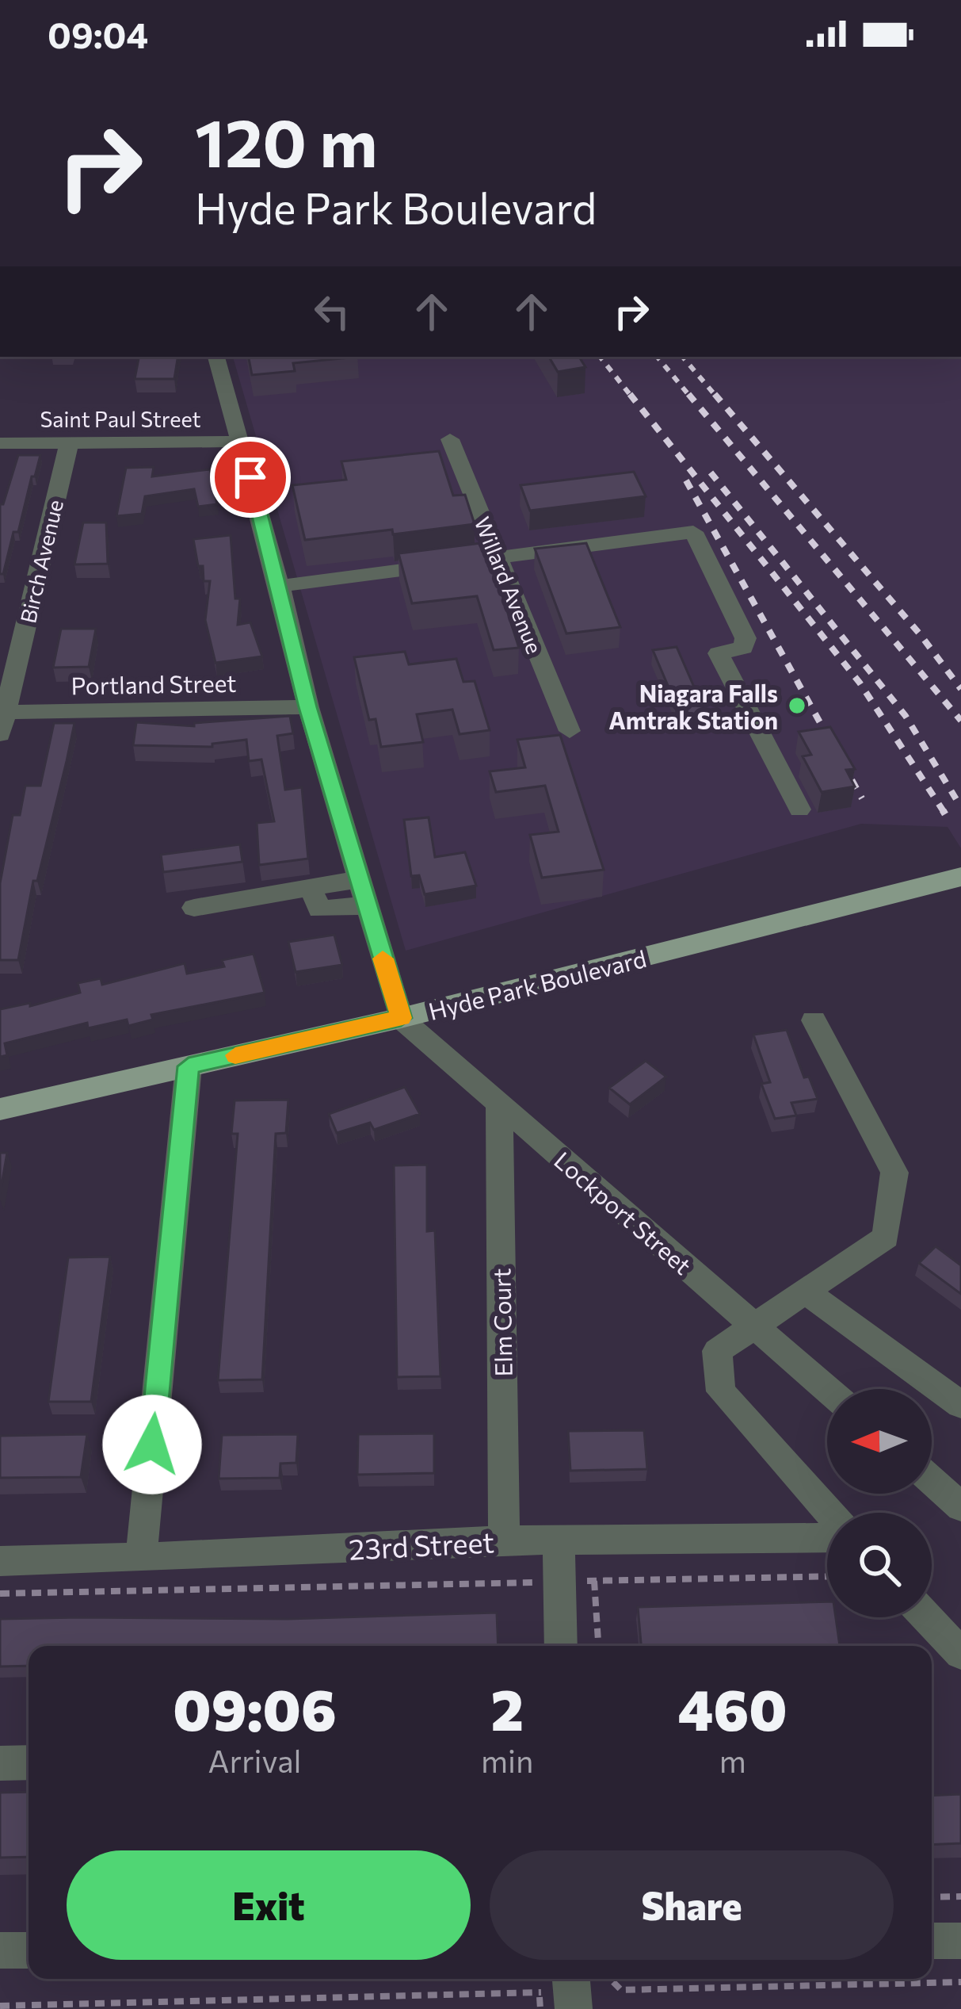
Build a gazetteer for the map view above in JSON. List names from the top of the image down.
{
  "streets": {
    "main road": ["Hyde Park Boulevard"],
    "street": [
      "Saint Paul Street",
      "Birch Avenue",
      "Willard Avenue",
      "Portland Street",
      "Lockport Street",
      "Elm Court",
      "23rd Street"
    ]
  },
  "crossings": [
    ["Saint Paul Street", "Birch Avenue"],
    ["Birch Avenue", "Portland Street"],
    ["Hyde Park Boulevard", "Lockport Street"],
    ["Lockport Street", "Elm Court"],
    ["Elm Court", "23rd Street"]
  ],
  "places": ["Niagara Falls Amtrak Station"],
  "north": "left",
  "page": {
    "status": "09:04",
    "turn": ["120 m", "Hyde Park Boulevard"],
    "eta": [
      "09:06",
      "Arrival",
      "2",
      "min",
      "460",
      "m"
    ],
    "buttons": ["Exit", "Share"]
  }
}
